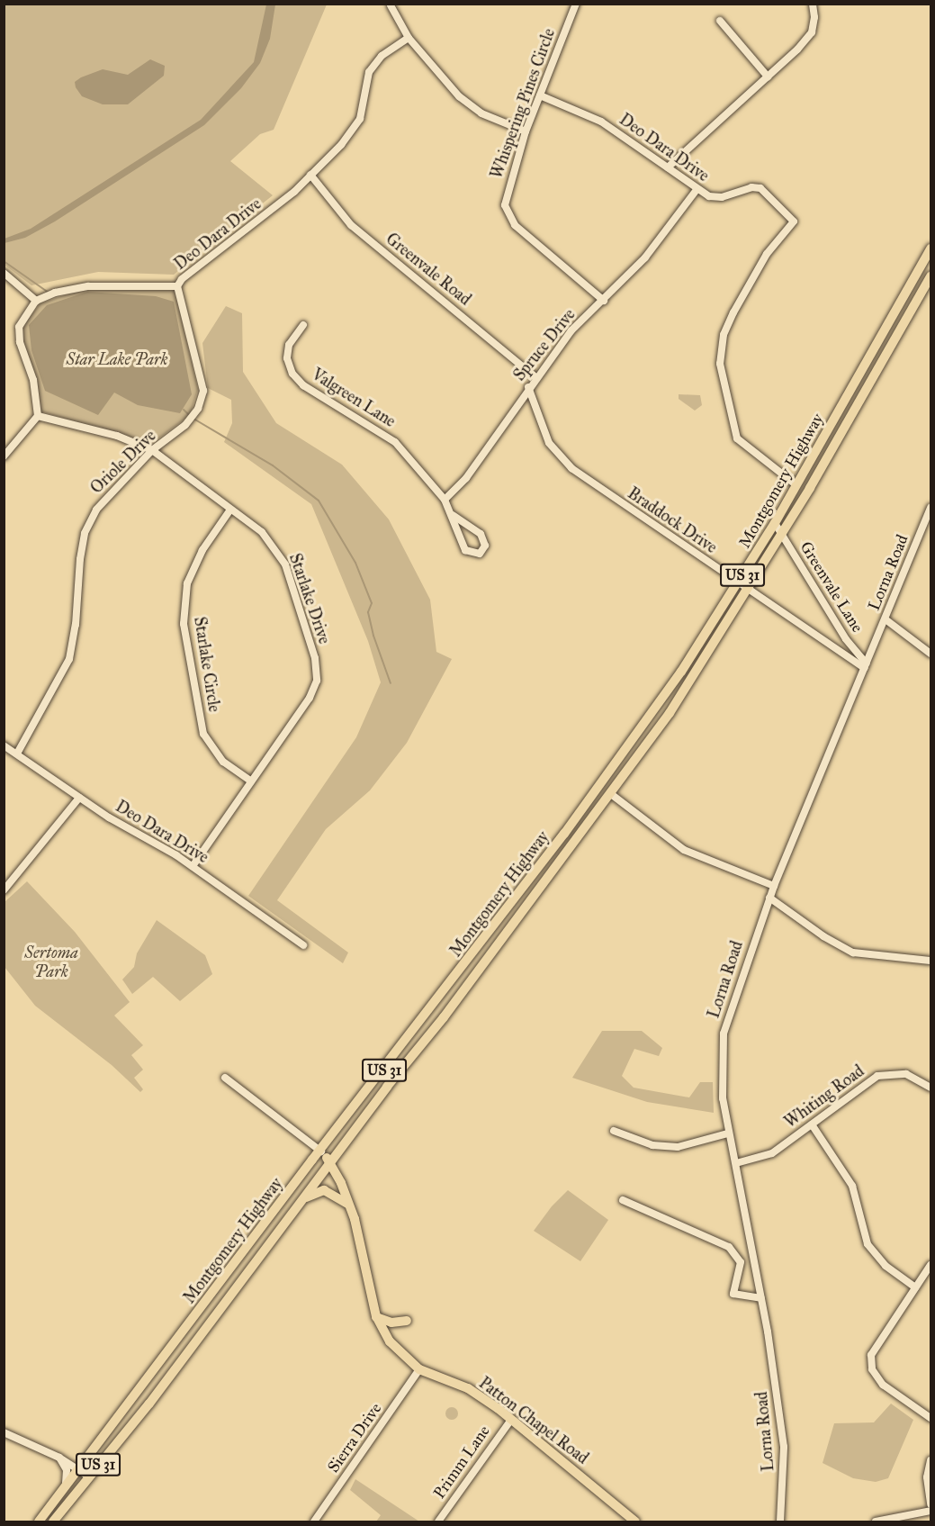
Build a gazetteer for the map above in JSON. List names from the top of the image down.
{
  "streets": {
    "main road": ["Montgomery Highway", "US 31", "Patton Chapel Road"],
    "street": [
      "Whispering Pines Circle",
      "Deo Dara Drive",
      "Greenvale Road",
      "Spruce Drive",
      "Valgreen Lane",
      "Oriole Drive",
      "Braddock Drive",
      "Lorna Road",
      "Greenvale Lane",
      "Starlake Drive",
      "Starlake Circle",
      "Whiting Road",
      "Sierra Drive",
      "Primm Lane"
    ]
  },
  "crossings": [
    ["Whispering Pines Circle", "Deo Dara Drive"],
    ["Whispering Pines Circle", "Spruce Drive"],
    ["Deo Dara Drive", "Greenvale Road"],
    ["Deo Dara Drive", "Spruce Drive"],
    ["Deo Dara Drive", "Oriole Drive"],
    ["Deo Dara Drive", "Montgomery Highway"],
    ["Deo Dara Drive", "Starlake Drive"],
    ["Greenvale Road", "Spruce Drive"],
    ["Spruce Drive", "Valgreen Lane"],
    ["Spruce Drive", "Braddock Drive"],
    ["Oriole Drive", "Starlake Drive"],
    ["Montgomery Highway", "Braddock Drive"],
    ["Montgomery Highway", "Greenvale Lane"],
    ["Montgomery Highway", "Patton Chapel Road"],
    ["Braddock Drive", "Greenvale Lane"],
    ["Lorna Road", "Greenvale Lane"],
    ["Lorna Road", "Whiting Road"],
    ["Starlake Drive", "Starlake Circle"],
    ["Patton Chapel Road", "Sierra Drive"],
    ["Patton Chapel Road", "Primm Lane"]
  ],
  "parks": ["Star Lake Park", "Sertoma Park"]
}
